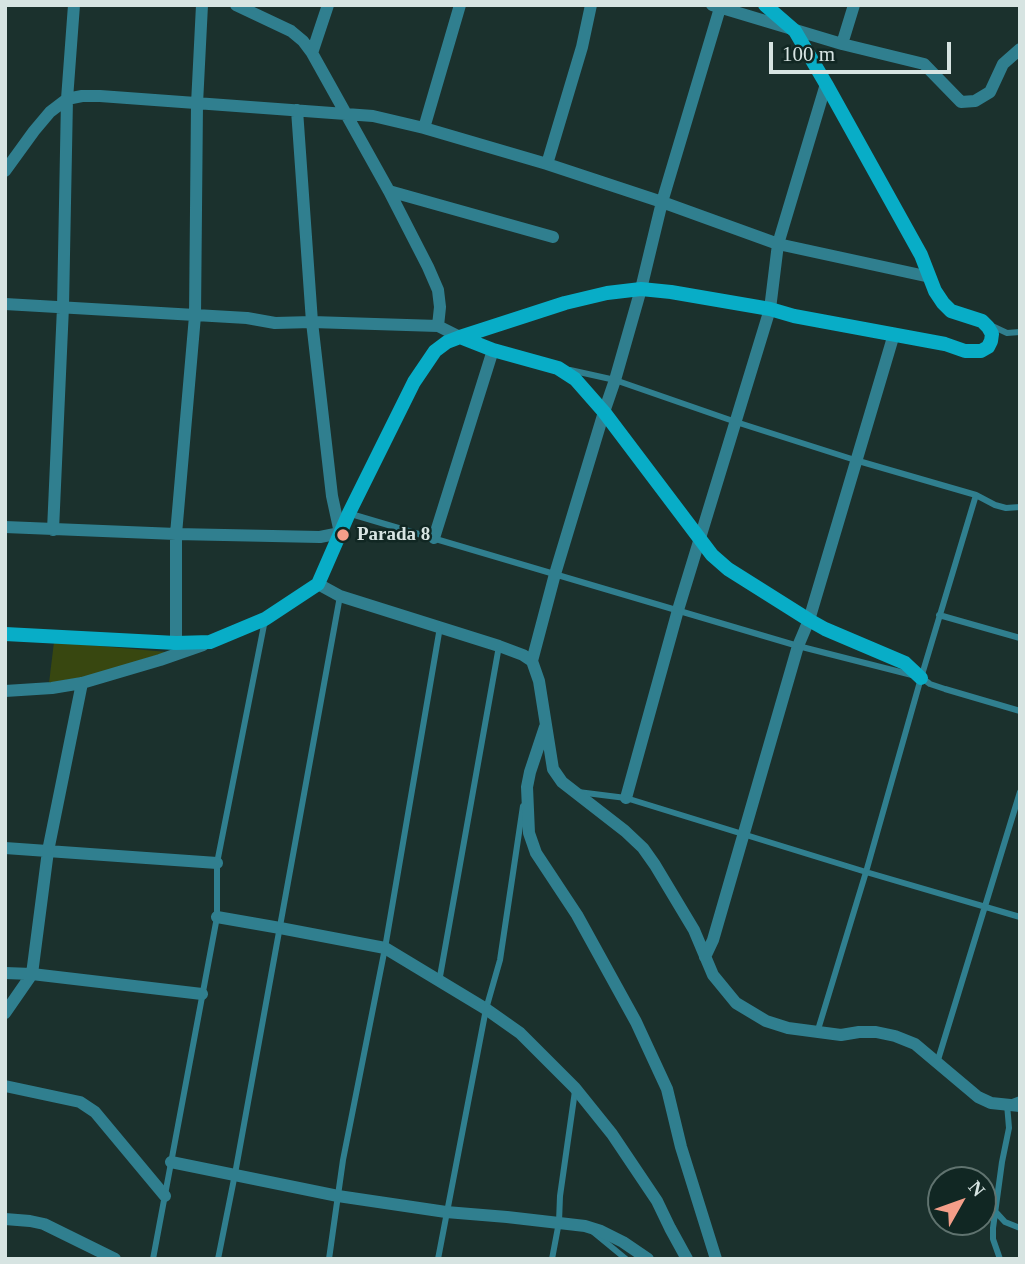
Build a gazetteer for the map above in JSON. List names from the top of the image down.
{
  "places": ["Parada 8"],
  "scale_bar": "100 m",
  "north": "top right"
}
